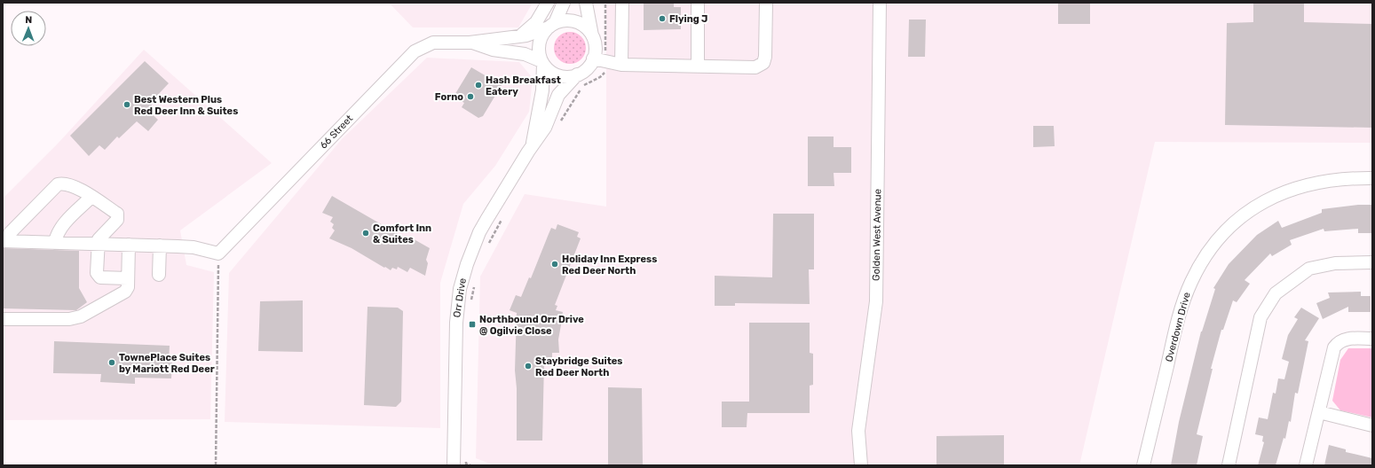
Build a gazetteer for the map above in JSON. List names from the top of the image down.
{
  "streets": {
    "street": [
      "66 Street",
      "Golden West Avenue",
      "Orr Drive",
      "Overdown Drive"
    ]
  },
  "crossings": [
    ["66 Street", "Orr Drive"]
  ],
  "places": {
    "other": [
      "Flying J",
      "Hash Breakfast Eatery",
      "Forno",
      "Best Western Plus Red Deer Inn & Suites",
      "Comfort Inn & Suites",
      "Holiday Inn Express Red Deer North",
      "TownePlace Suites by Mariott Red Deer",
      "Staybridge Suites Red Deer North"
    ],
    "transit": ["Northbound Orr Drive @ Ogilvie Close"]
  },
  "north": "top"
}
